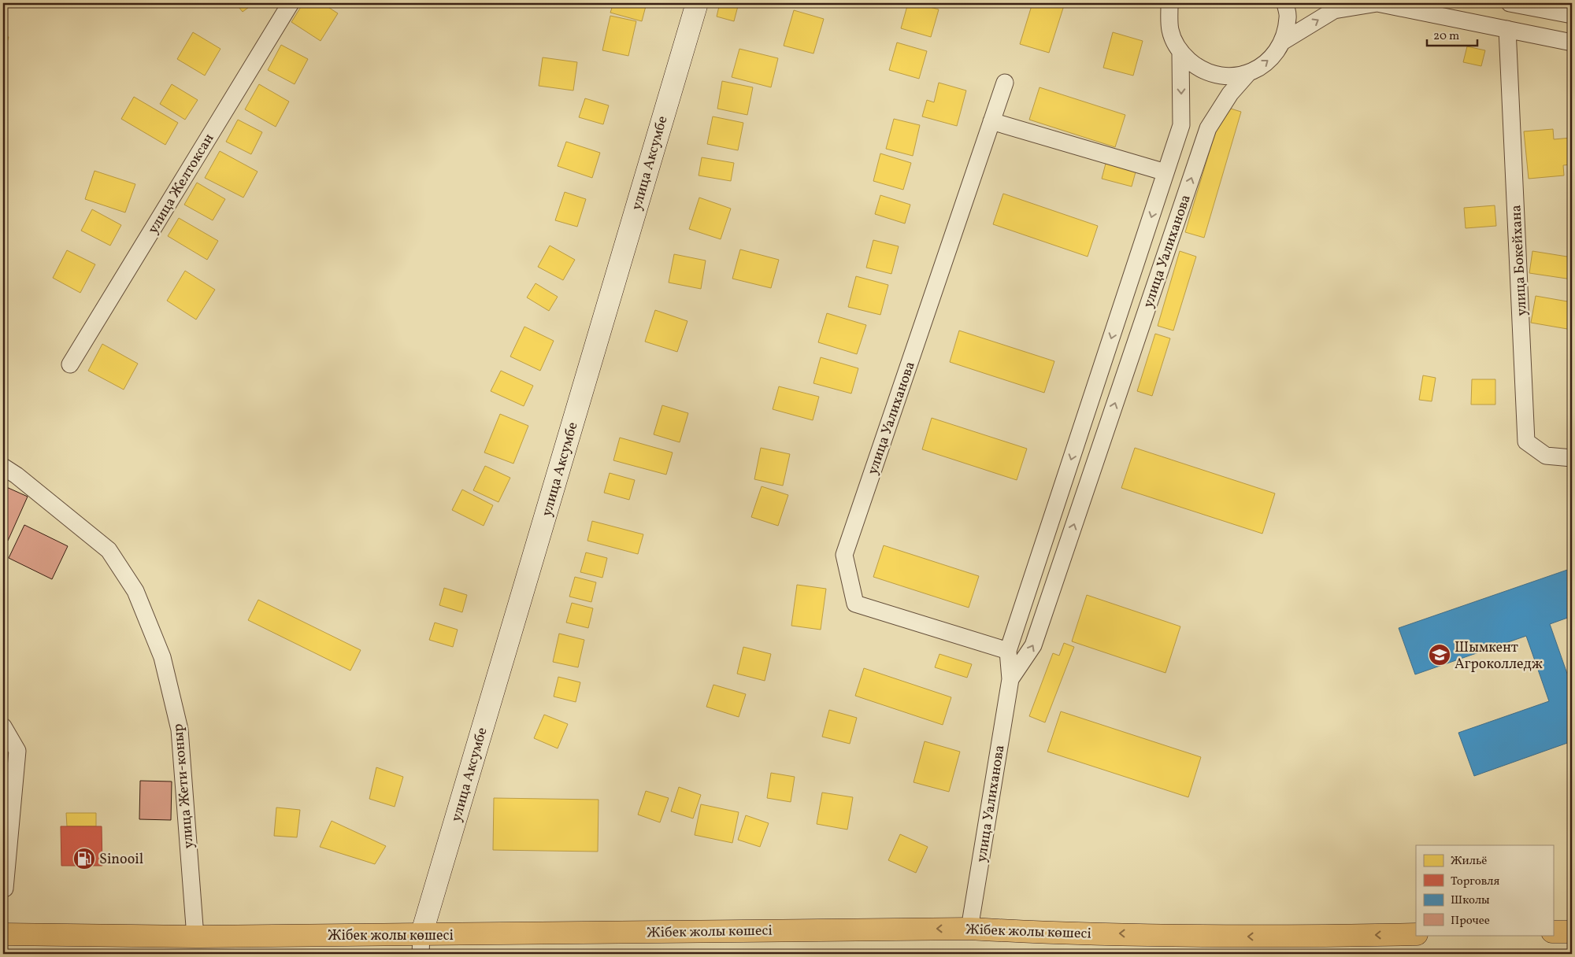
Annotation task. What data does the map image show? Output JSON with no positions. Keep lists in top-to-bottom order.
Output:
{
  "streets": {
    "main road": ["улица Аксумбе", "Жібек жолы көшесі"],
    "street": [
      "улица Желтоксан",
      "улица Уалиханова",
      "улица Бокейхана",
      "улица Жети-коныр"
    ]
  },
  "crossings": [
    ["улица Аксумбе", "Жібек жолы көшесі"],
    ["улица Уалиханова", "Жібек жолы көшесі"],
    ["улица Жети-коныр", "Жібек жолы көшесі"]
  ],
  "one_way": ["Жібек жолы көшесі"],
  "places": {
    "school or university": ["Шымкент Агроколледж"],
    "fuel station": ["Sinooil"]
  },
  "legend": [
    "Жильё",
    "Торговля",
    "Школы",
    "Прочее"
  ],
  "scale_bar": "20 m"
}
